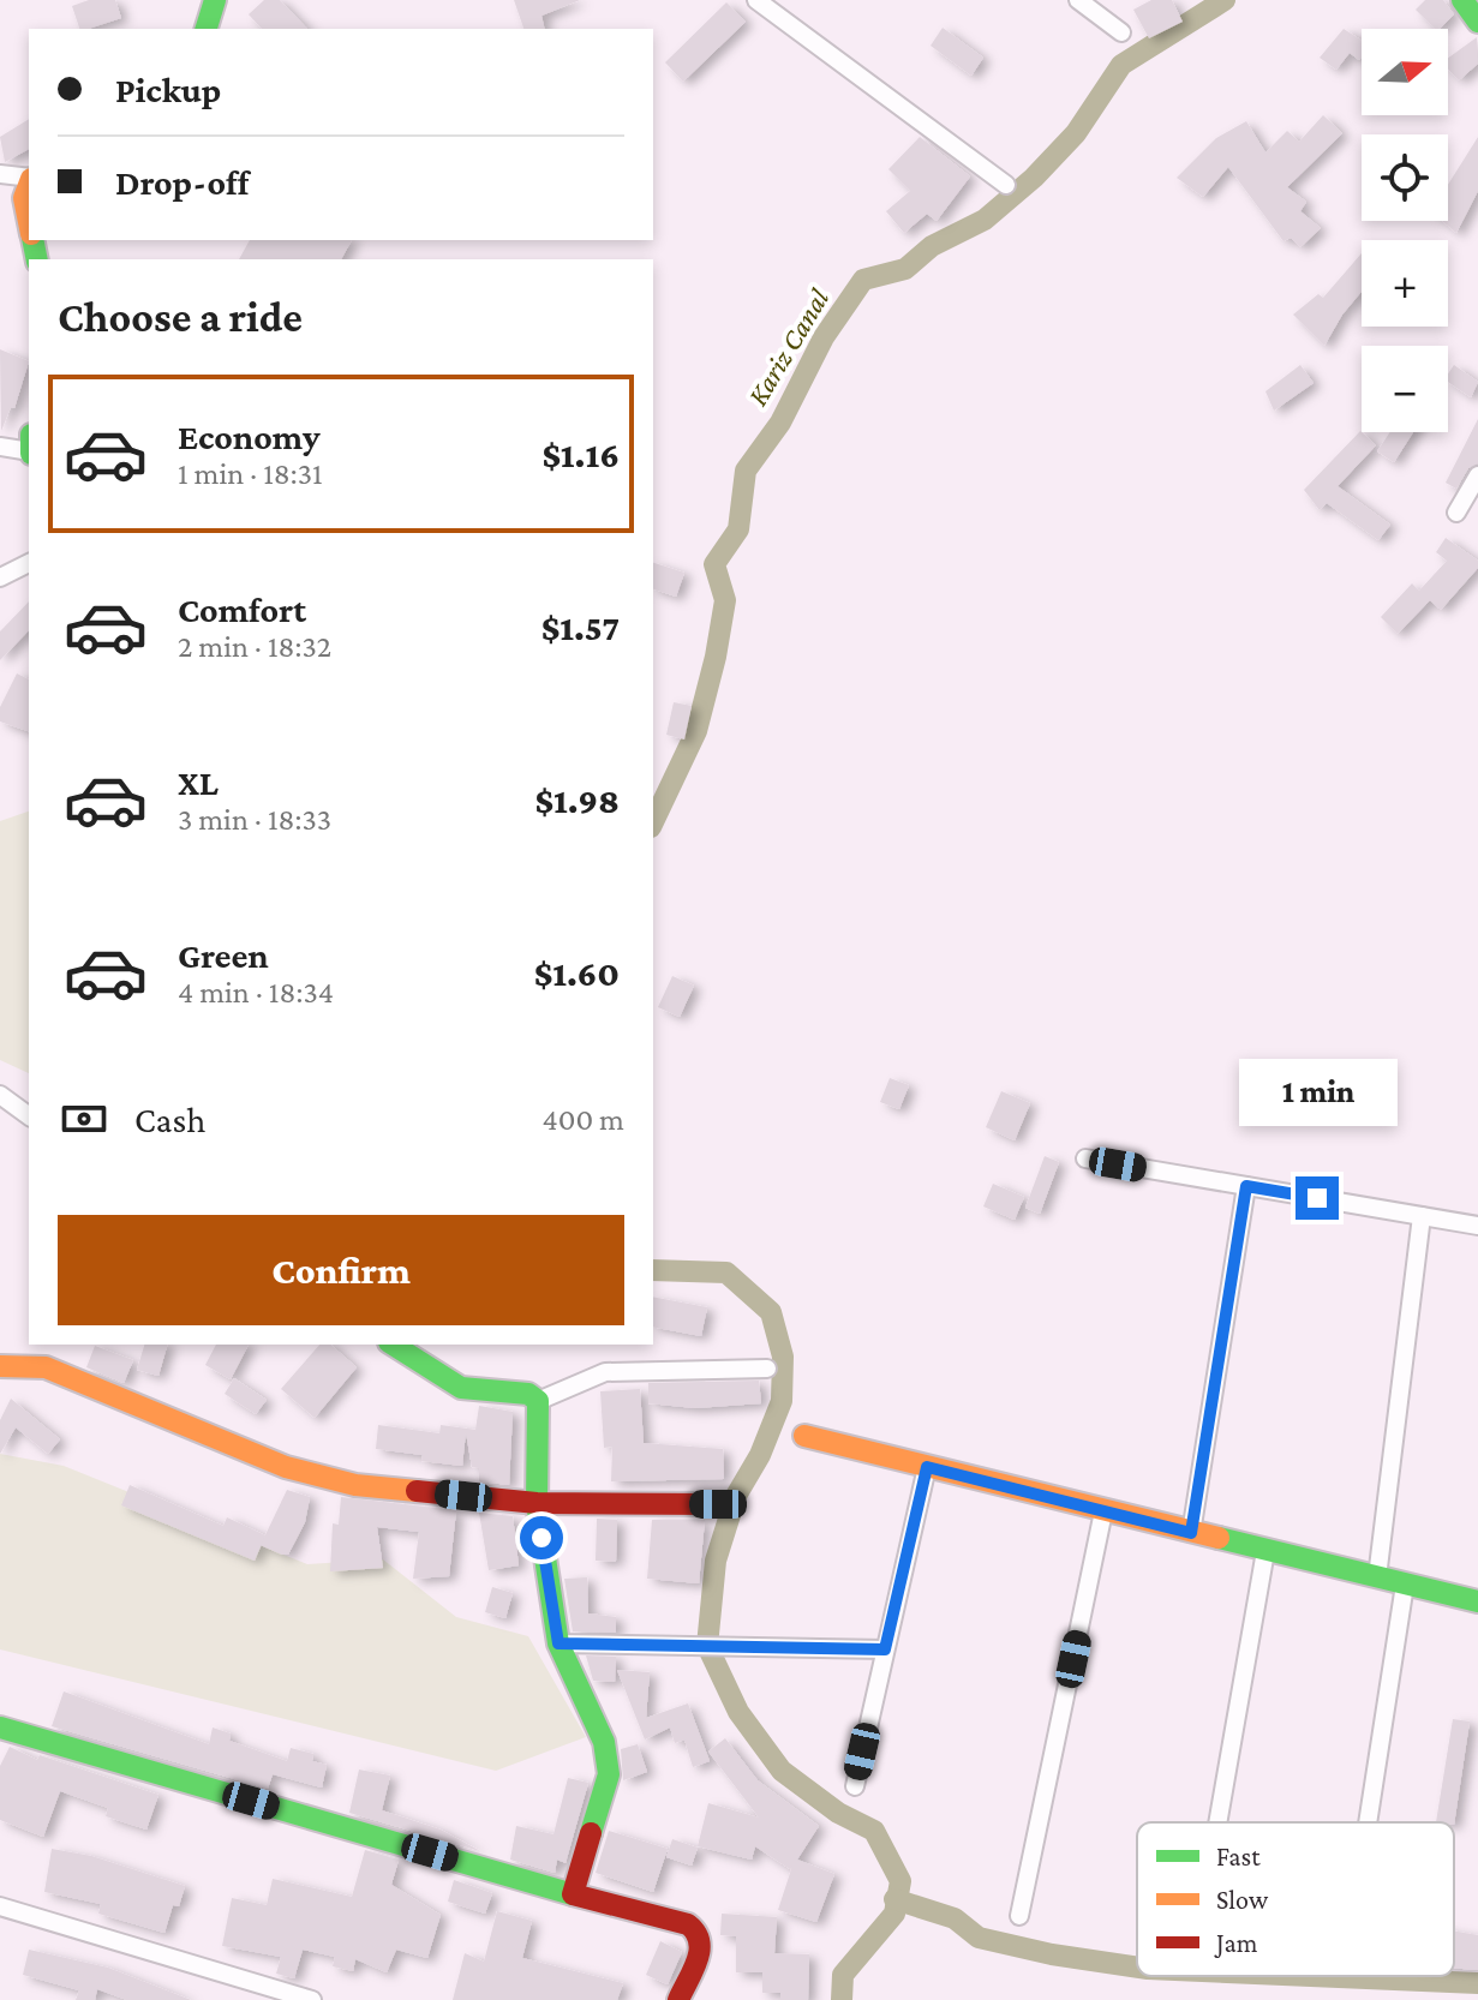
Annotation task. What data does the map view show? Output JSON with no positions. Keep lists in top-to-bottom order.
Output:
{
  "water": ["Kariz Canal"],
  "legend": ["Fast", "Slow", "Jam"],
  "north": "right",
  "page": {
    "map_buttons": ["+", "−"],
    "banner": ["Pickup", "Drop-off"],
    "heading": "Choose a ride",
    "list": [
      {
        "name": "Economy",
        "note": "1 min · 18:31",
        "value": "$1.16"
      },
      {
        "name": "Comfort",
        "note": "2 min · 18:32",
        "value": "$1.57"
      },
      {
        "name": "XL",
        "note": "3 min · 18:33",
        "value": "$1.98"
      },
      {
        "name": "Green",
        "note": "4 min · 18:34",
        "value": "$1.60"
      }
    ],
    "bubble": "1 min",
    "pay": ["Cash", "400 m"],
    "buttons": "Confirm"
  }
}
